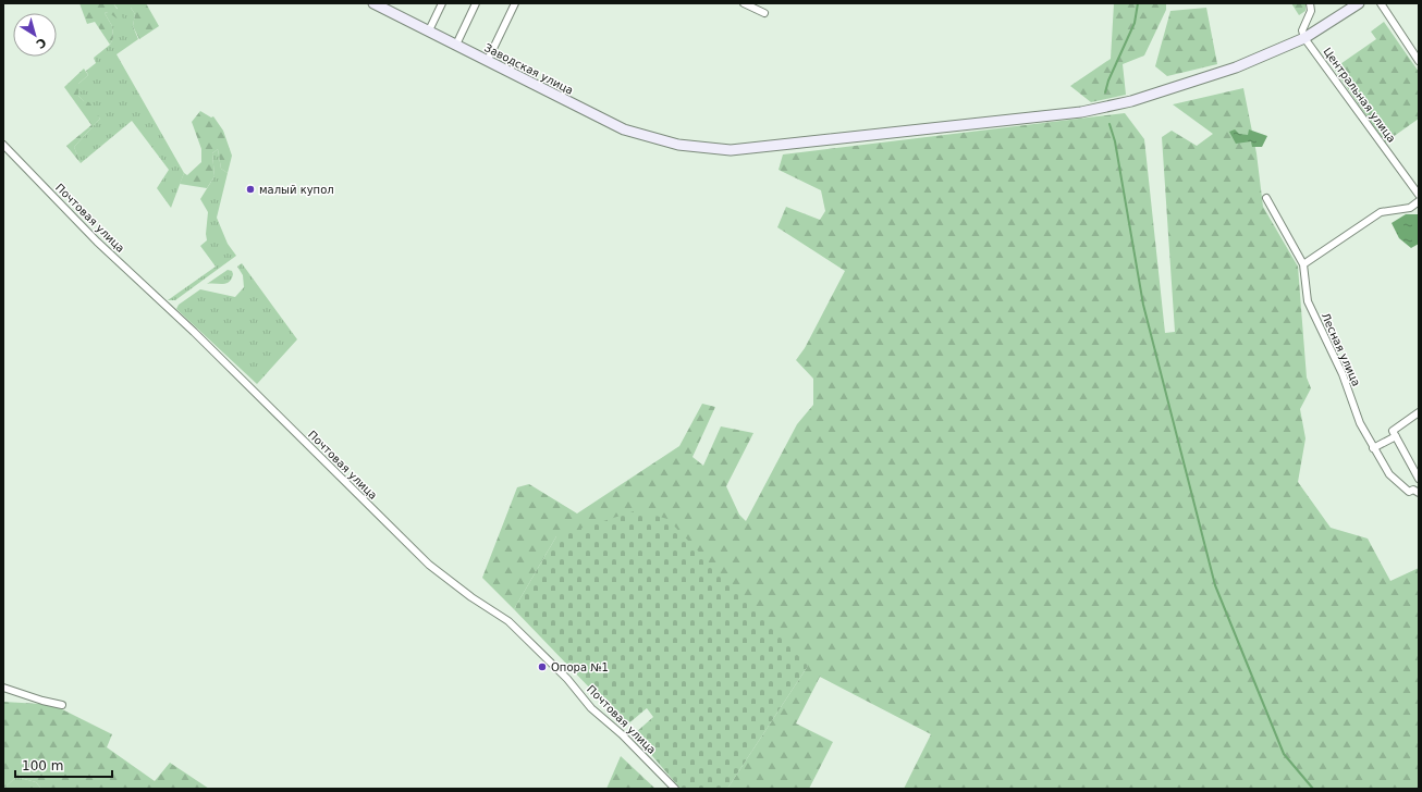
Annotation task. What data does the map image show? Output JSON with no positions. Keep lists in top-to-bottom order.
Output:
{
  "streets": {
    "main road": ["Заводская улица"],
    "street": ["Центральная улица", "Почтовая улица", "Лесная улица"]
  },
  "crossings": [
    ["Заводская улица", "Центральная улица"]
  ],
  "places": ["малый купол", "Опора №1"],
  "scale_bar": "100 m",
  "north": "bottom right"
}
